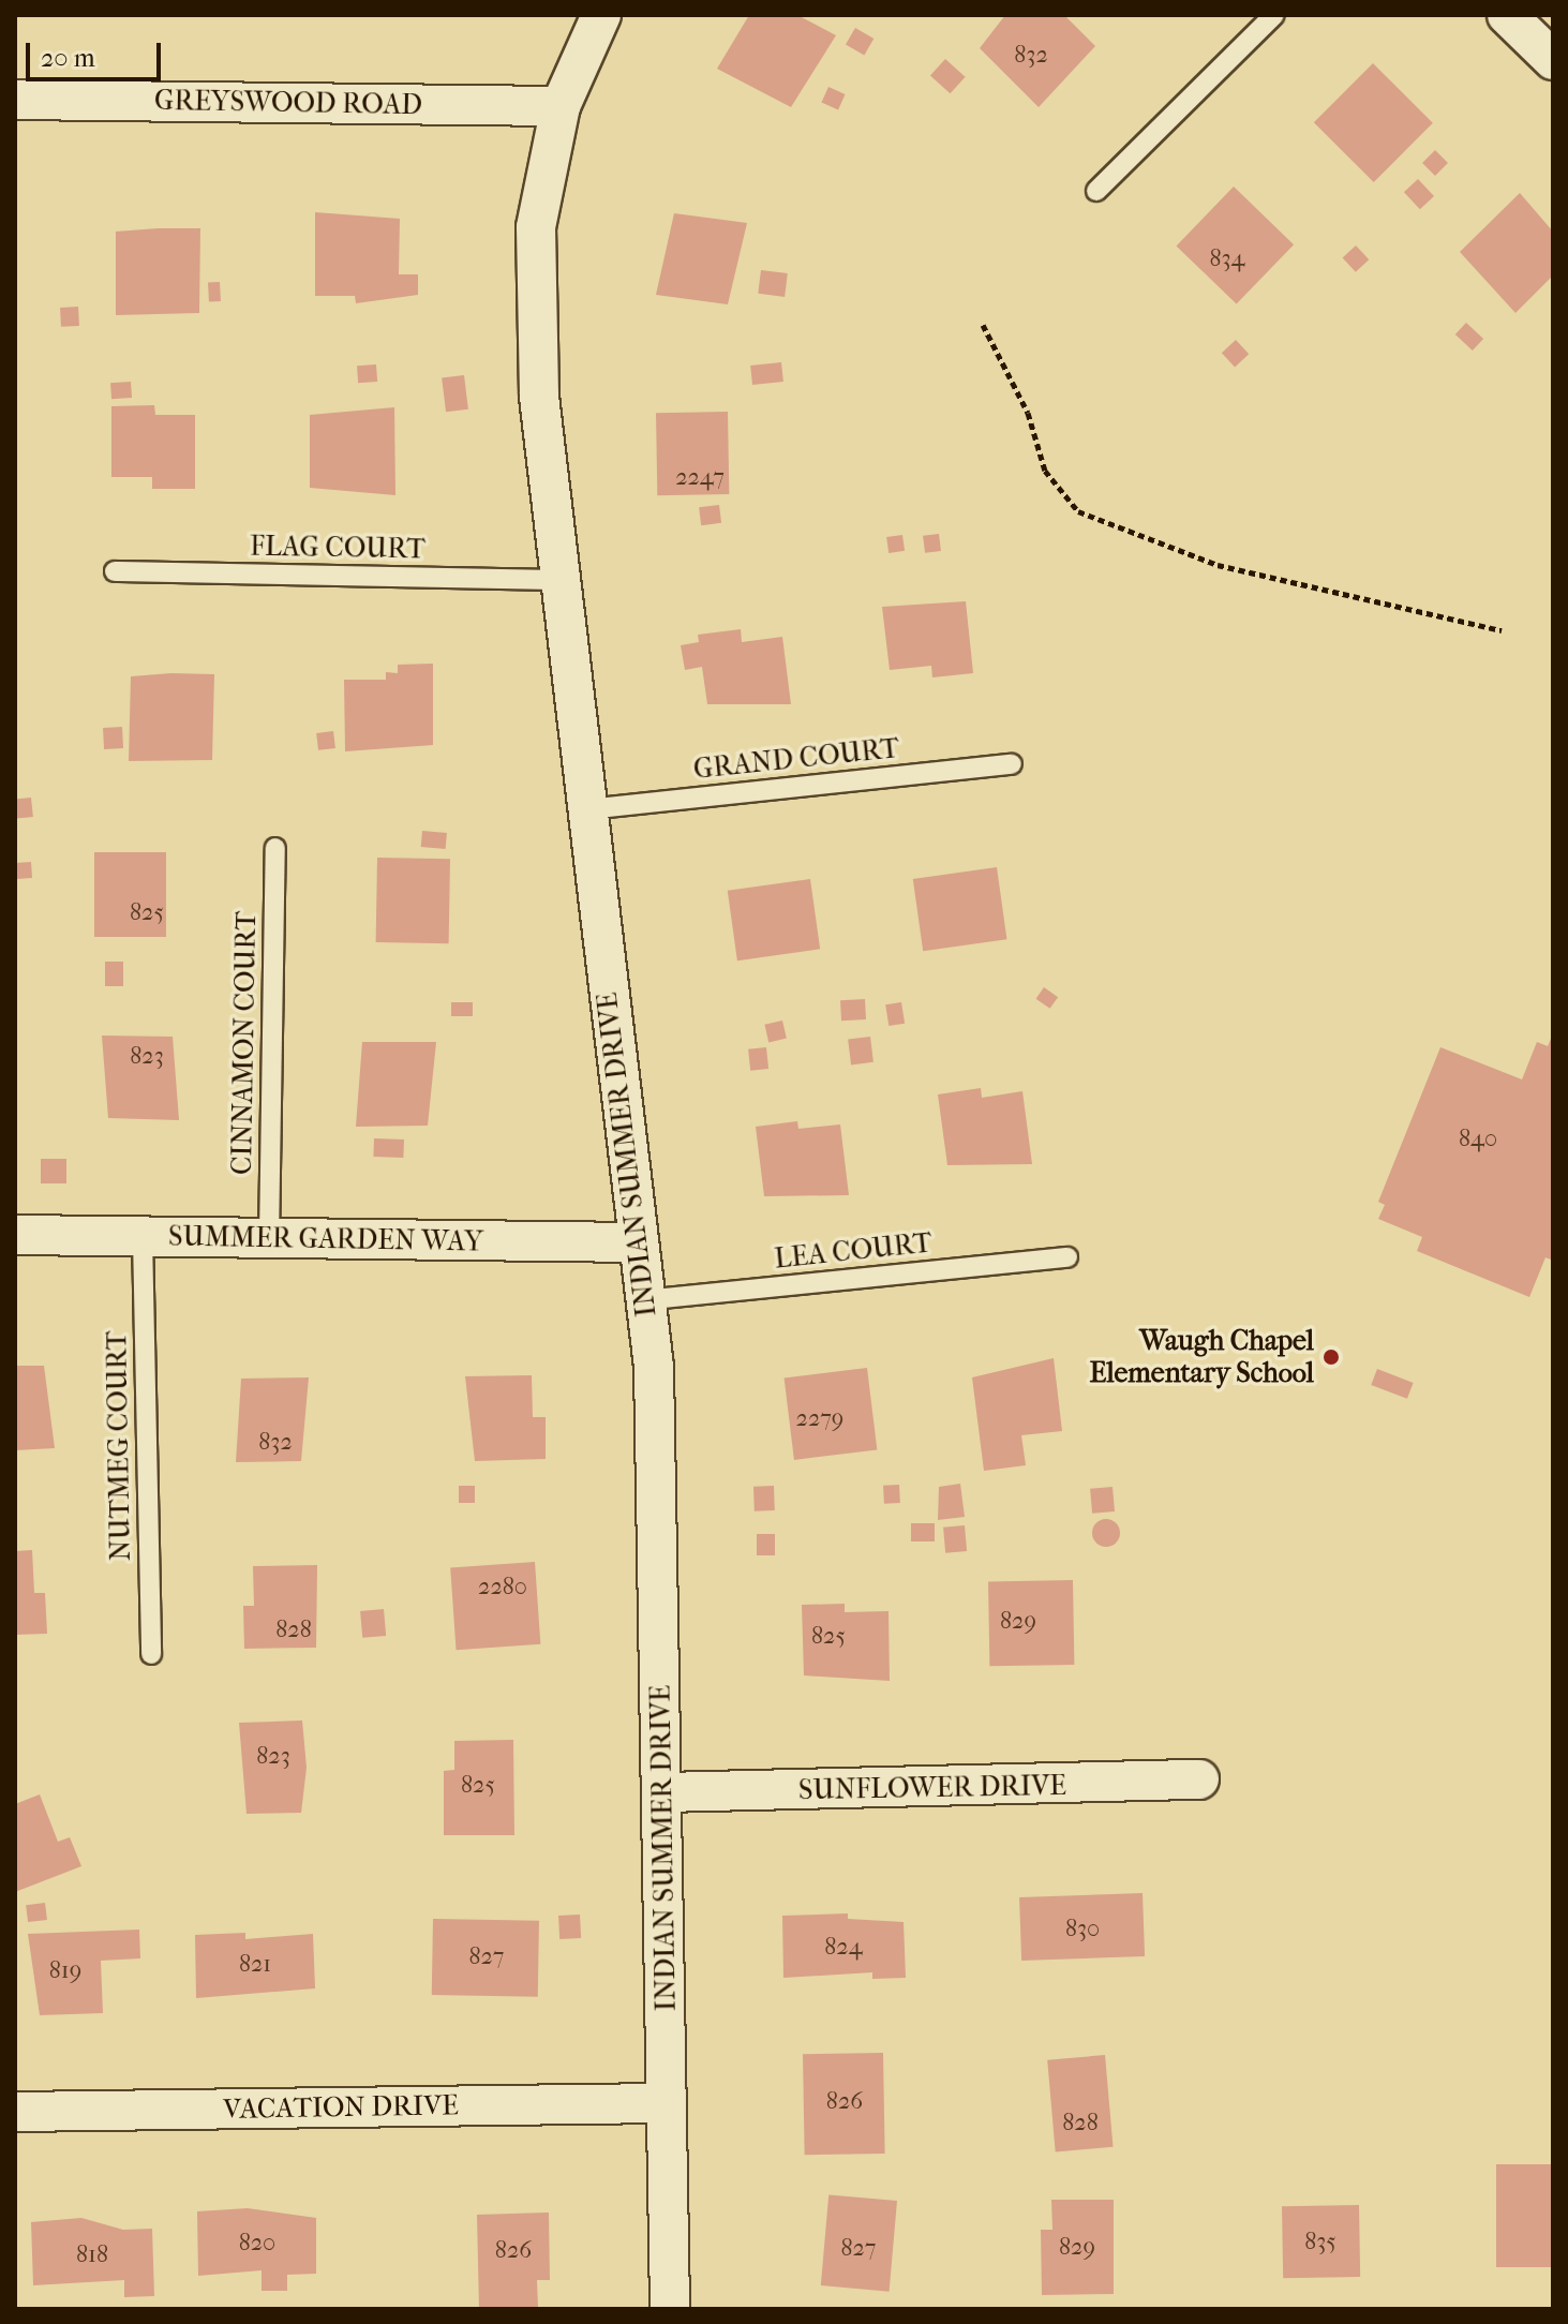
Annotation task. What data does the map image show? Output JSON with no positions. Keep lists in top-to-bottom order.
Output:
{
  "streets": {
    "street": [
      "GREYSWOOD ROAD",
      "INDIAN SUMMER DRIVE",
      "SUMMER GARDEN WAY",
      "SUNFLOWER DRIVE",
      "VACATION DRIVE"
    ],
    "lane": [
      "FLAG COURT",
      "GRAND COURT",
      "CINNAMON COURT",
      "LEA COURT",
      "NUTMEG COURT"
    ]
  },
  "crossings": [
    ["GREYSWOOD ROAD", "INDIAN SUMMER DRIVE"],
    ["FLAG COURT", "INDIAN SUMMER DRIVE"],
    ["GRAND COURT", "INDIAN SUMMER DRIVE"],
    ["CINNAMON COURT", "SUMMER GARDEN WAY"],
    ["INDIAN SUMMER DRIVE", "SUMMER GARDEN WAY"],
    ["INDIAN SUMMER DRIVE", "LEA COURT"],
    ["INDIAN SUMMER DRIVE", "SUNFLOWER DRIVE"],
    ["INDIAN SUMMER DRIVE", "VACATION DRIVE"],
    ["SUMMER GARDEN WAY", "NUTMEG COURT"]
  ],
  "places": ["Waugh Chapel Elementary School"],
  "house_numbers": [
    "832",
    "834",
    "2247",
    "825",
    "823",
    "840",
    "2279",
    "832",
    "2280",
    "829",
    "828",
    "825",
    "823",
    "825",
    "830",
    "824",
    "827",
    "821",
    "819",
    "826",
    "828",
    "835",
    "820",
    "829",
    "827",
    "826",
    "818"
  ],
  "scale_bar": "20 m"
}
